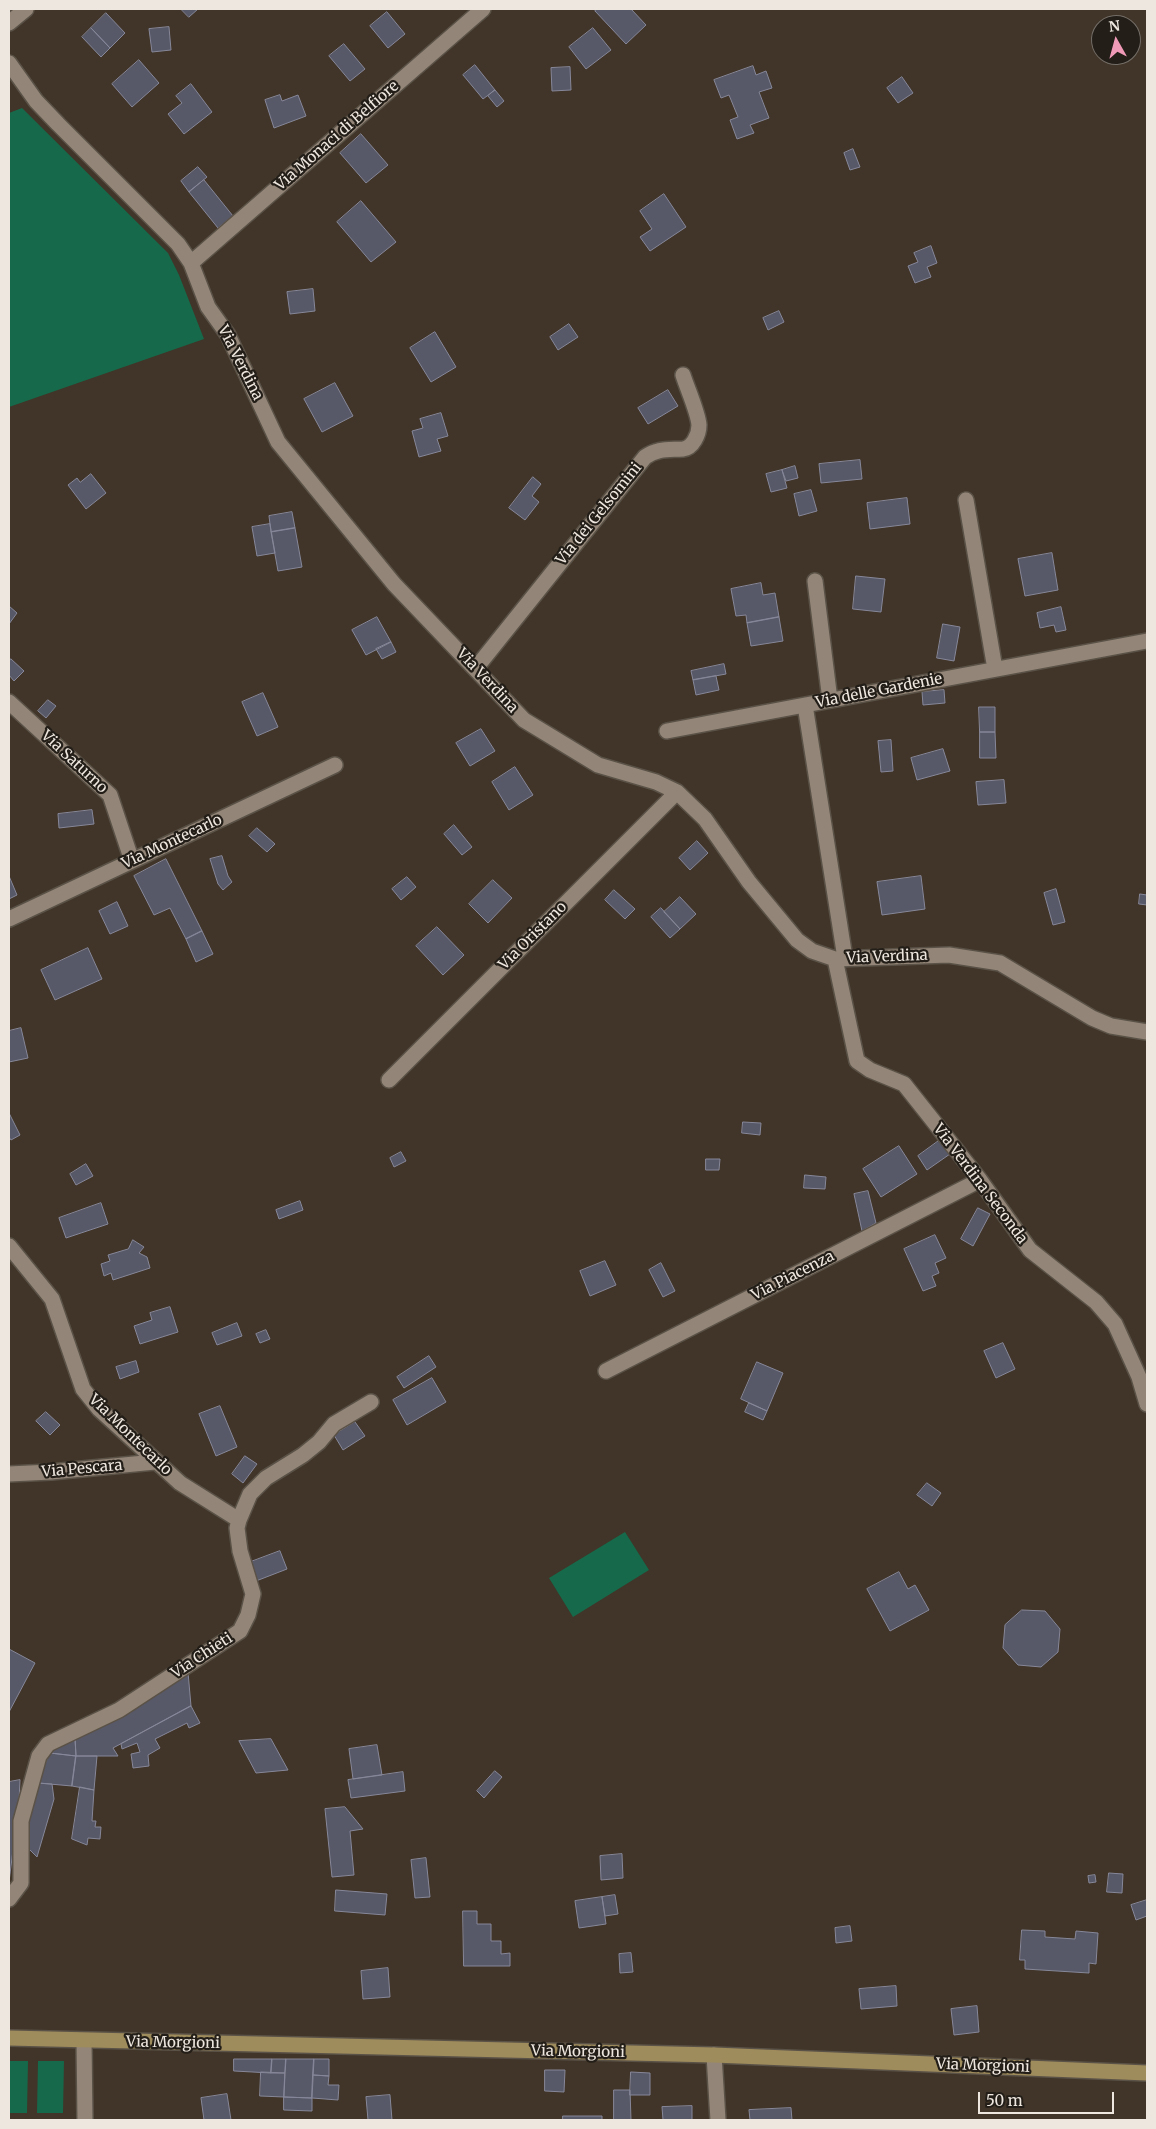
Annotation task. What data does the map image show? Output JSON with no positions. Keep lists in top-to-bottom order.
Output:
{
  "streets": {
    "main road": ["Via Morgioni"],
    "street": [
      "Via Monaci di Belfiore",
      "Via Verdina",
      "Via dei Gelsomini",
      "Via delle Gardenie",
      "Via Saturno",
      "Via Montecarlo",
      "Via Oristano",
      "Via Verdina Seconda",
      "Via Piacenza",
      "Via Pescara",
      "Via Chieti"
    ]
  },
  "crossings": [
    ["Via Monaci di Belfiore", "Via Verdina"],
    ["Via Verdina", "Via dei Gelsomini"],
    ["Via Verdina", "Via delle Gardenie"],
    ["Via Verdina", "Via Oristano"],
    ["Via Verdina", "Via Verdina Seconda"],
    ["Via delle Gardenie", "Via Verdina Seconda"],
    ["Via Saturno", "Via Montecarlo"],
    ["Via Montecarlo", "Via Pescara"],
    ["Via Montecarlo", "Via Chieti"],
    ["Via Verdina Seconda", "Via Piacenza"]
  ],
  "scale_bar": "50 m",
  "north": "top"
}
